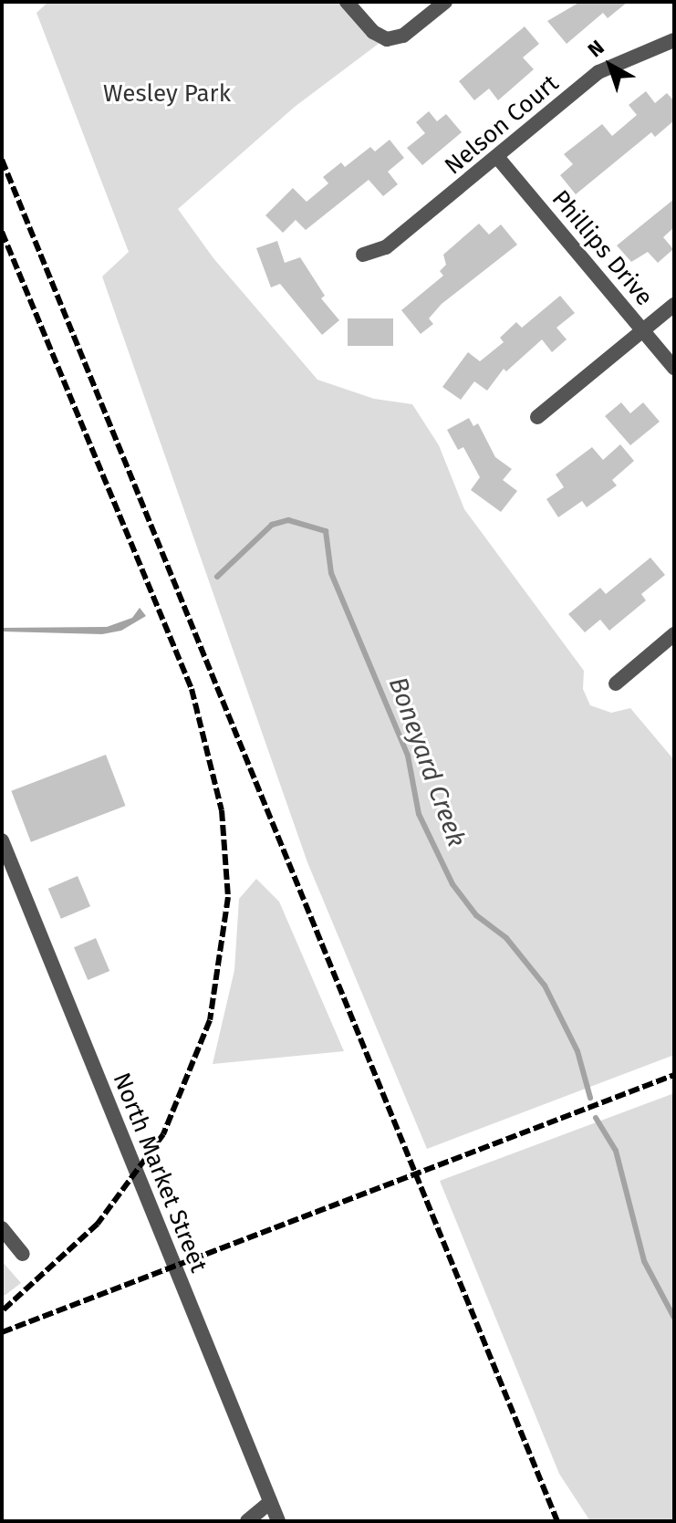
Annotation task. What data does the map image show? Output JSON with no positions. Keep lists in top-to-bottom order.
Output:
{
  "streets": {
    "street": ["Nelson Court", "Phillips Drive", "North Market Street"]
  },
  "crossings": [
    ["Nelson Court", "Phillips Drive"]
  ],
  "water": ["Boneyard Creek"],
  "parks": ["Wesley Park"],
  "north": "top left"
}
